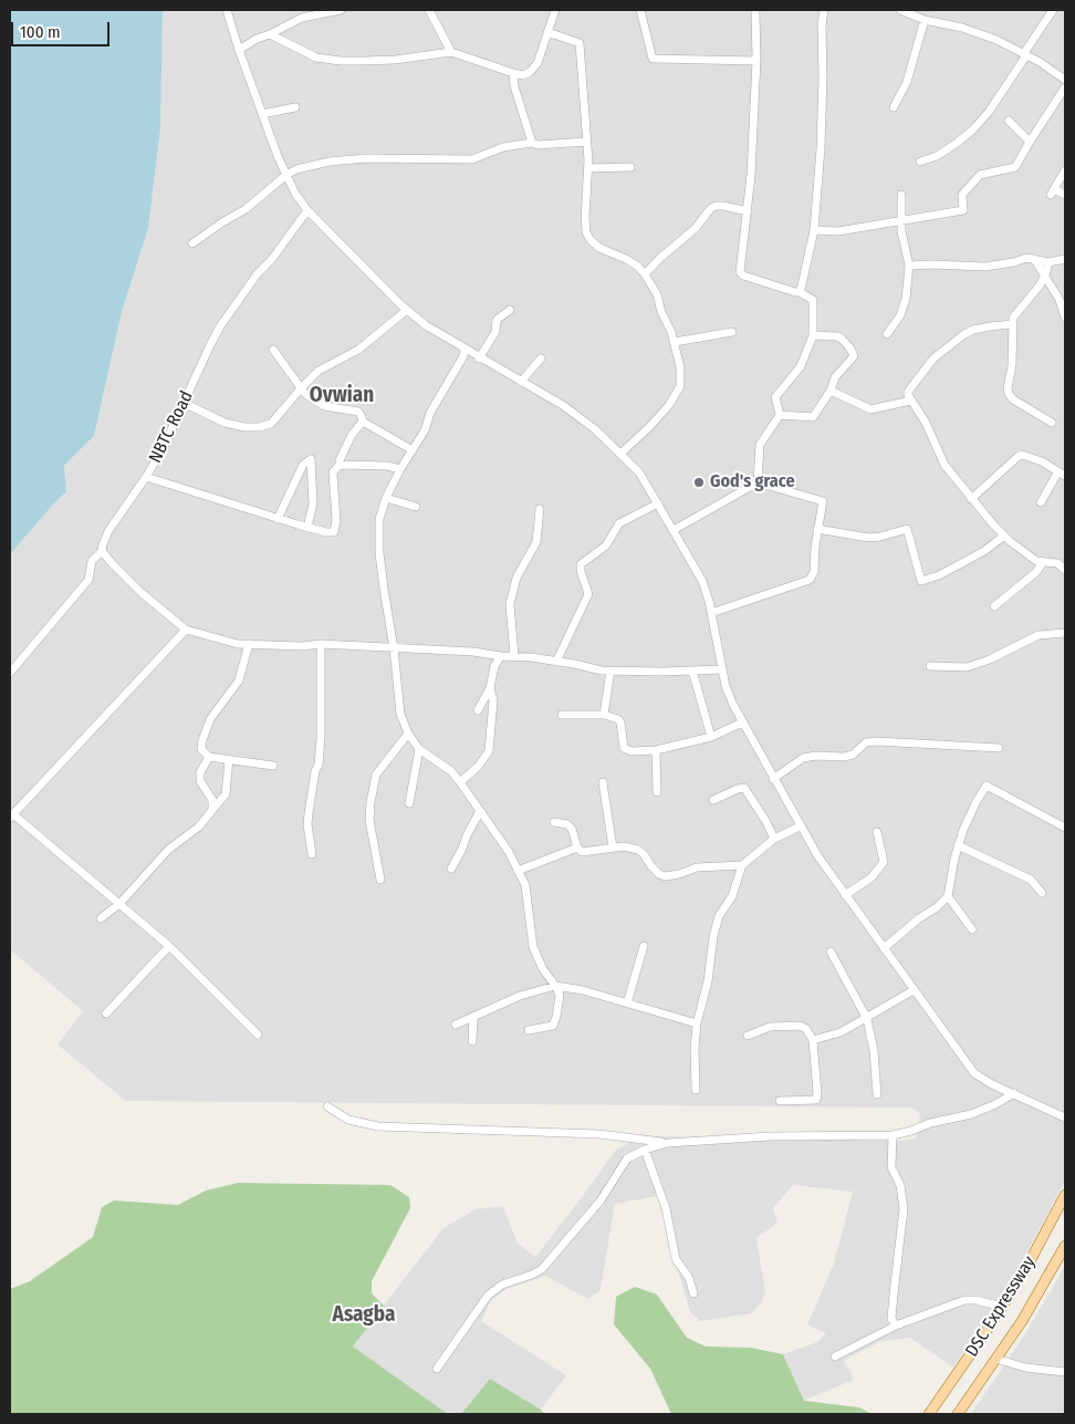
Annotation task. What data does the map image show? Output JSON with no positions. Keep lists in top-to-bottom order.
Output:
{
  "streets": {
    "main road": ["DSC Expressway"],
    "street": ["NBTC Road"]
  },
  "districts": ["Ovwian", "Asagba"],
  "places": ["God's grace"],
  "scale_bar": "100 m"
}
